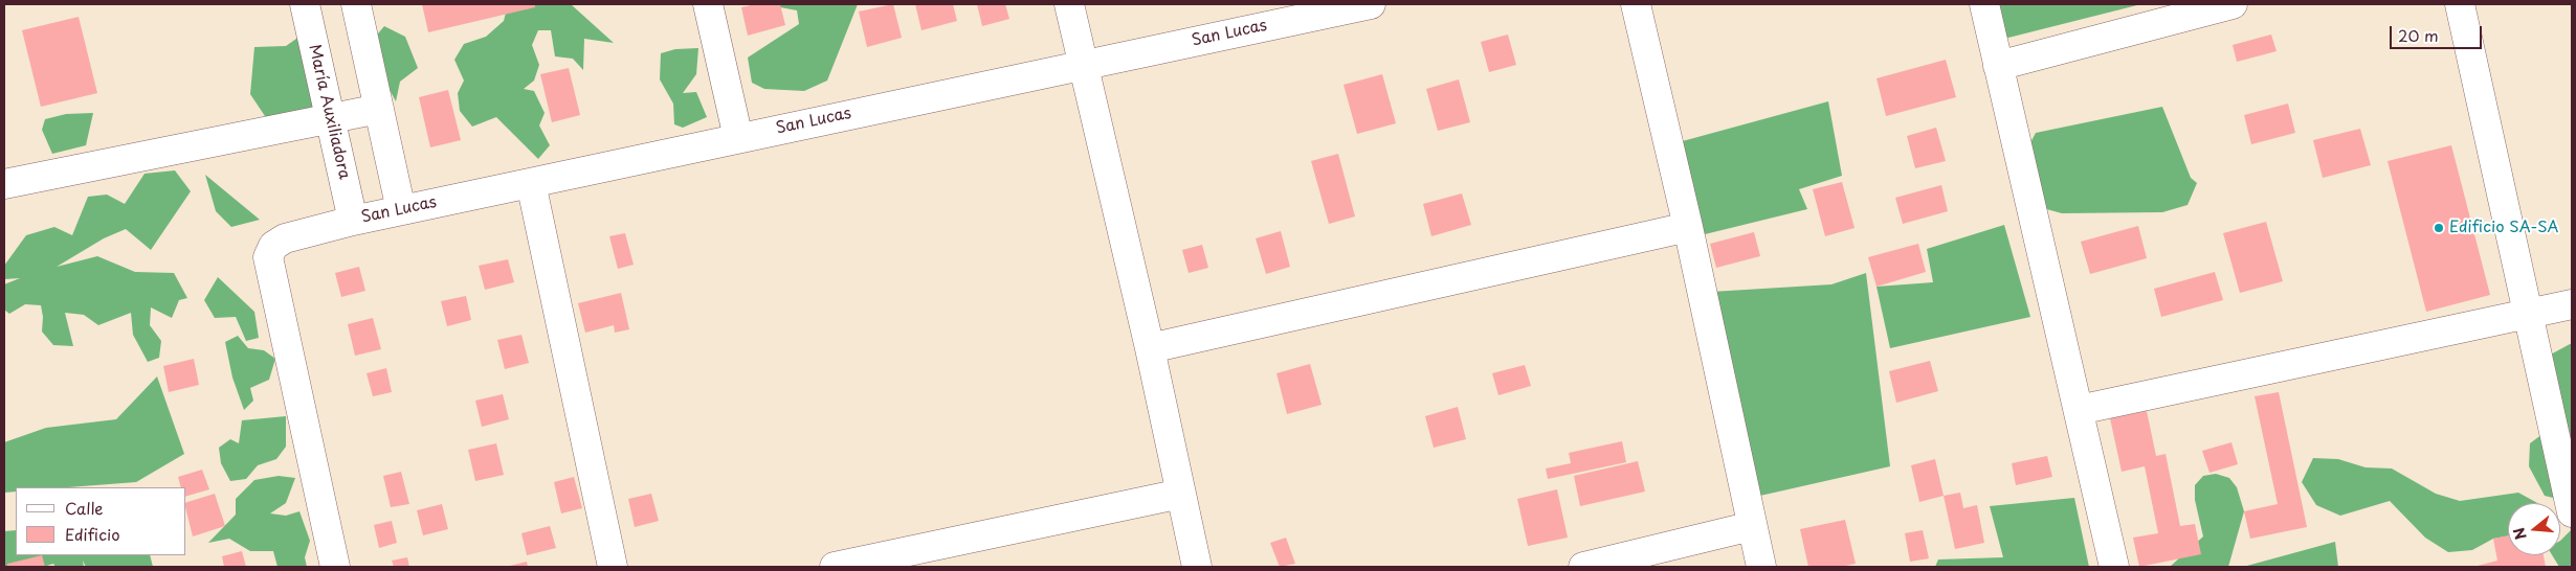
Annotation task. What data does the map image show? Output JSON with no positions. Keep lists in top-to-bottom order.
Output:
{
  "streets": {
    "street": ["San Lucas", "María Auxiliadora"]
  },
  "crossings": [
    ["San Lucas", "María Auxiliadora"]
  ],
  "places": ["Edificio SA-SA"],
  "legend": ["Calle", "Edificio"],
  "scale_bar": "20 m",
  "north": "left"
}
